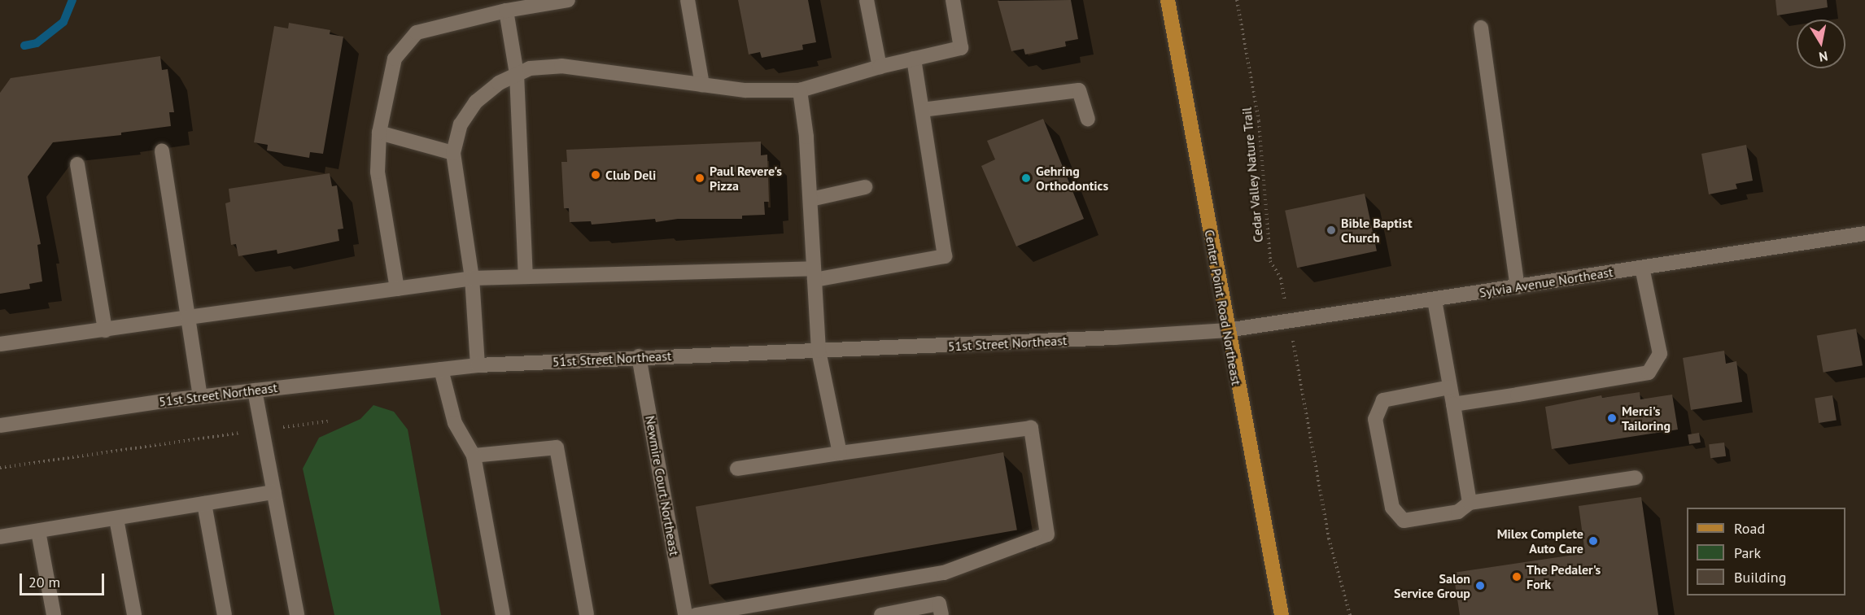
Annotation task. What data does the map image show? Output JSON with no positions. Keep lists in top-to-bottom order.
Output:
{
  "streets": {
    "main road": ["Center Point Road Northeast"],
    "street": ["Sylvia Avenue Northeast", "51st Street Northeast", "Newmire Court Northeast"],
    "path": ["Cedar Valley Nature Trail"]
  },
  "crossings": [
    ["Sylvia Avenue Northeast", "Center Point Road Northeast"],
    ["Sylvia Avenue Northeast", "51st Street Northeast"],
    ["Center Point Road Northeast", "51st Street Northeast"],
    ["51st Street Northeast", "Newmire Court Northeast"]
  ],
  "places": [
    "Club Deli",
    "Paul Revere's Pizza",
    "Gehring Orthodontics",
    "Bible Baptist Church",
    "Merci's Tailoring",
    "Milex Complete Auto Care",
    "The Pedaler's Fork",
    "Salon Service Group"
  ],
  "legend": ["Road", "Park", "Building"],
  "scale_bar": "20 m",
  "north": "bottom"
}
